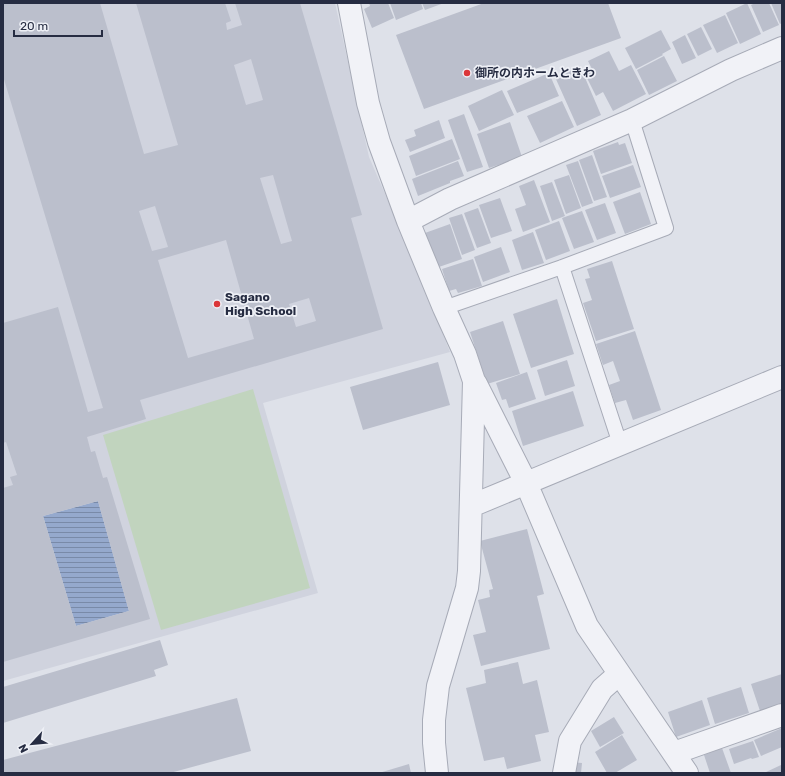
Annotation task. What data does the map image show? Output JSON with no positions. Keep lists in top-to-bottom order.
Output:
{
  "places": ["御所の内ホームときわ", "Sagano High School"],
  "scale_bar": "20 m",
  "north": "bottom left"
}
